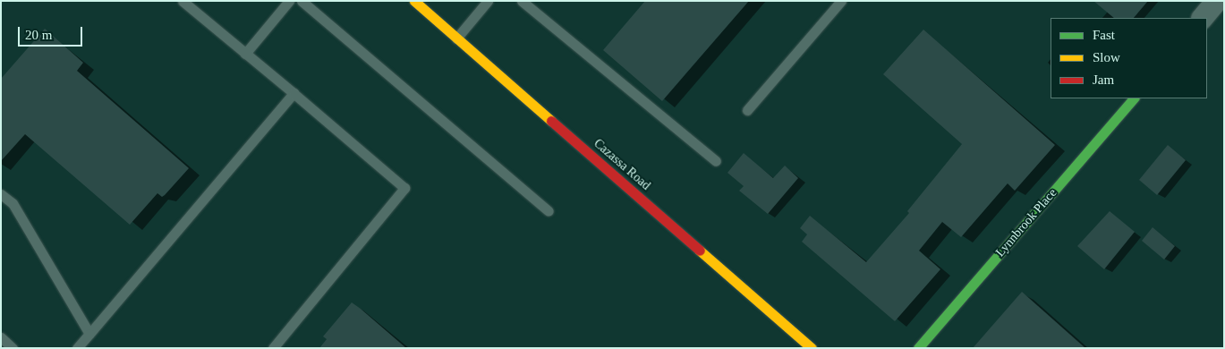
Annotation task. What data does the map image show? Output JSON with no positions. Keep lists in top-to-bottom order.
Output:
{
  "streets": {
    "street": ["Cazassa Road", "Lynnbrook Place"]
  },
  "legend": ["Fast", "Slow", "Jam"],
  "scale_bar": "20 m"
}
